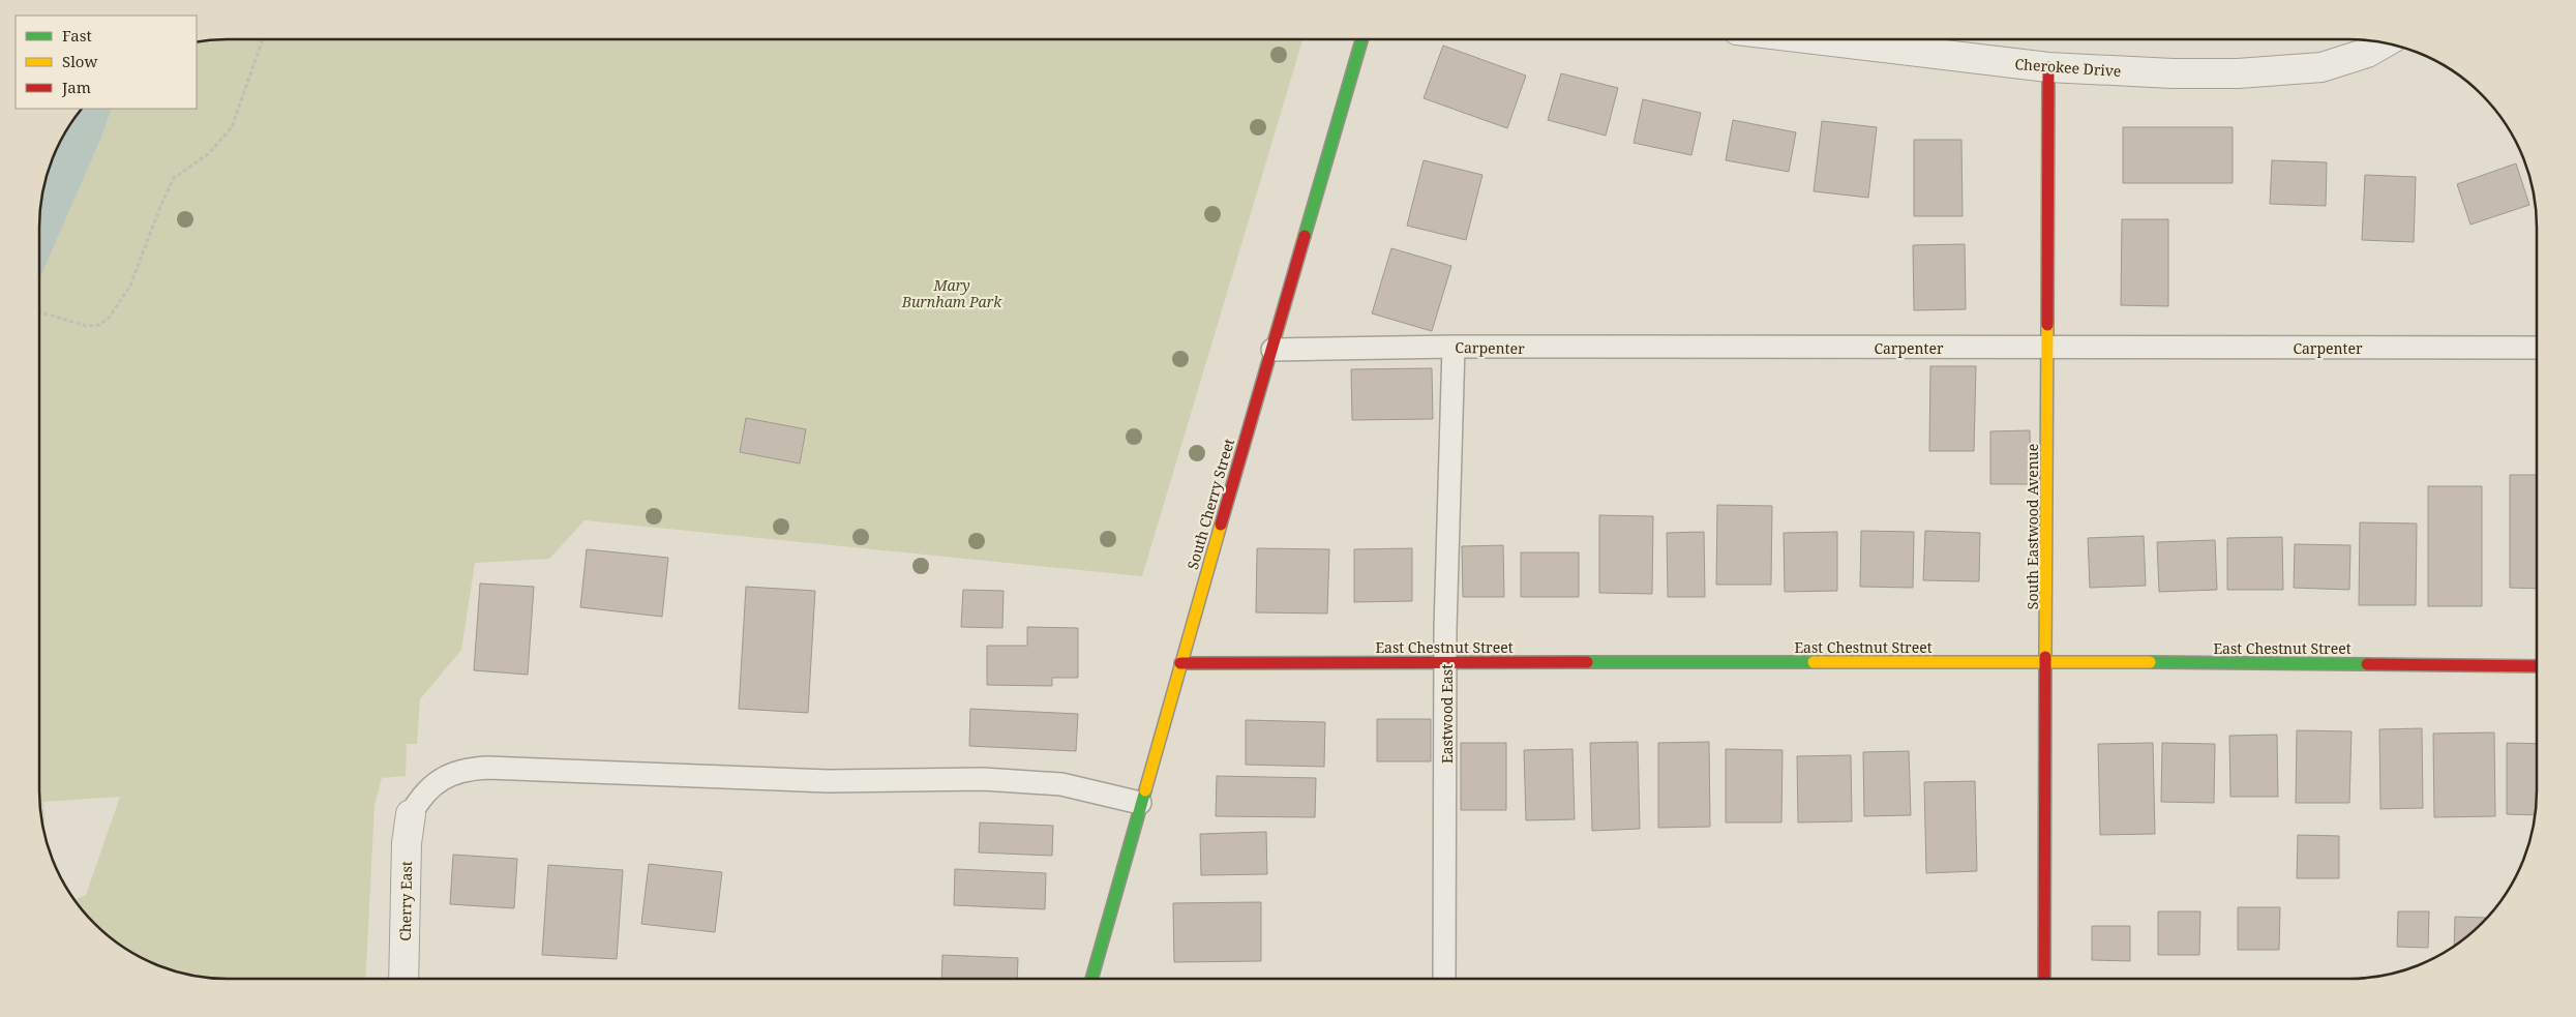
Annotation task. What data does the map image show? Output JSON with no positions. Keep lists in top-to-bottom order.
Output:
{
  "streets": {
    "street": [
      "Cherokee Drive",
      "South Cherry Street",
      "South Eastwood Avenue",
      "East Chestnut Street",
      "Cherry East"
    ],
    "lane": ["Carpenter", "Eastwood East"]
  },
  "crossings": [
    ["Cherokee Drive", "South Eastwood Avenue"],
    ["Carpenter", "South Cherry Street"],
    ["Carpenter", "South Eastwood Avenue"],
    ["Carpenter", "Eastwood East"],
    ["South Cherry Street", "East Chestnut Street"],
    ["South Eastwood Avenue", "East Chestnut Street"],
    ["East Chestnut Street", "Eastwood East"]
  ],
  "parks": ["Mary Burnham Park"],
  "legend": ["Fast", "Slow", "Jam"]
}
